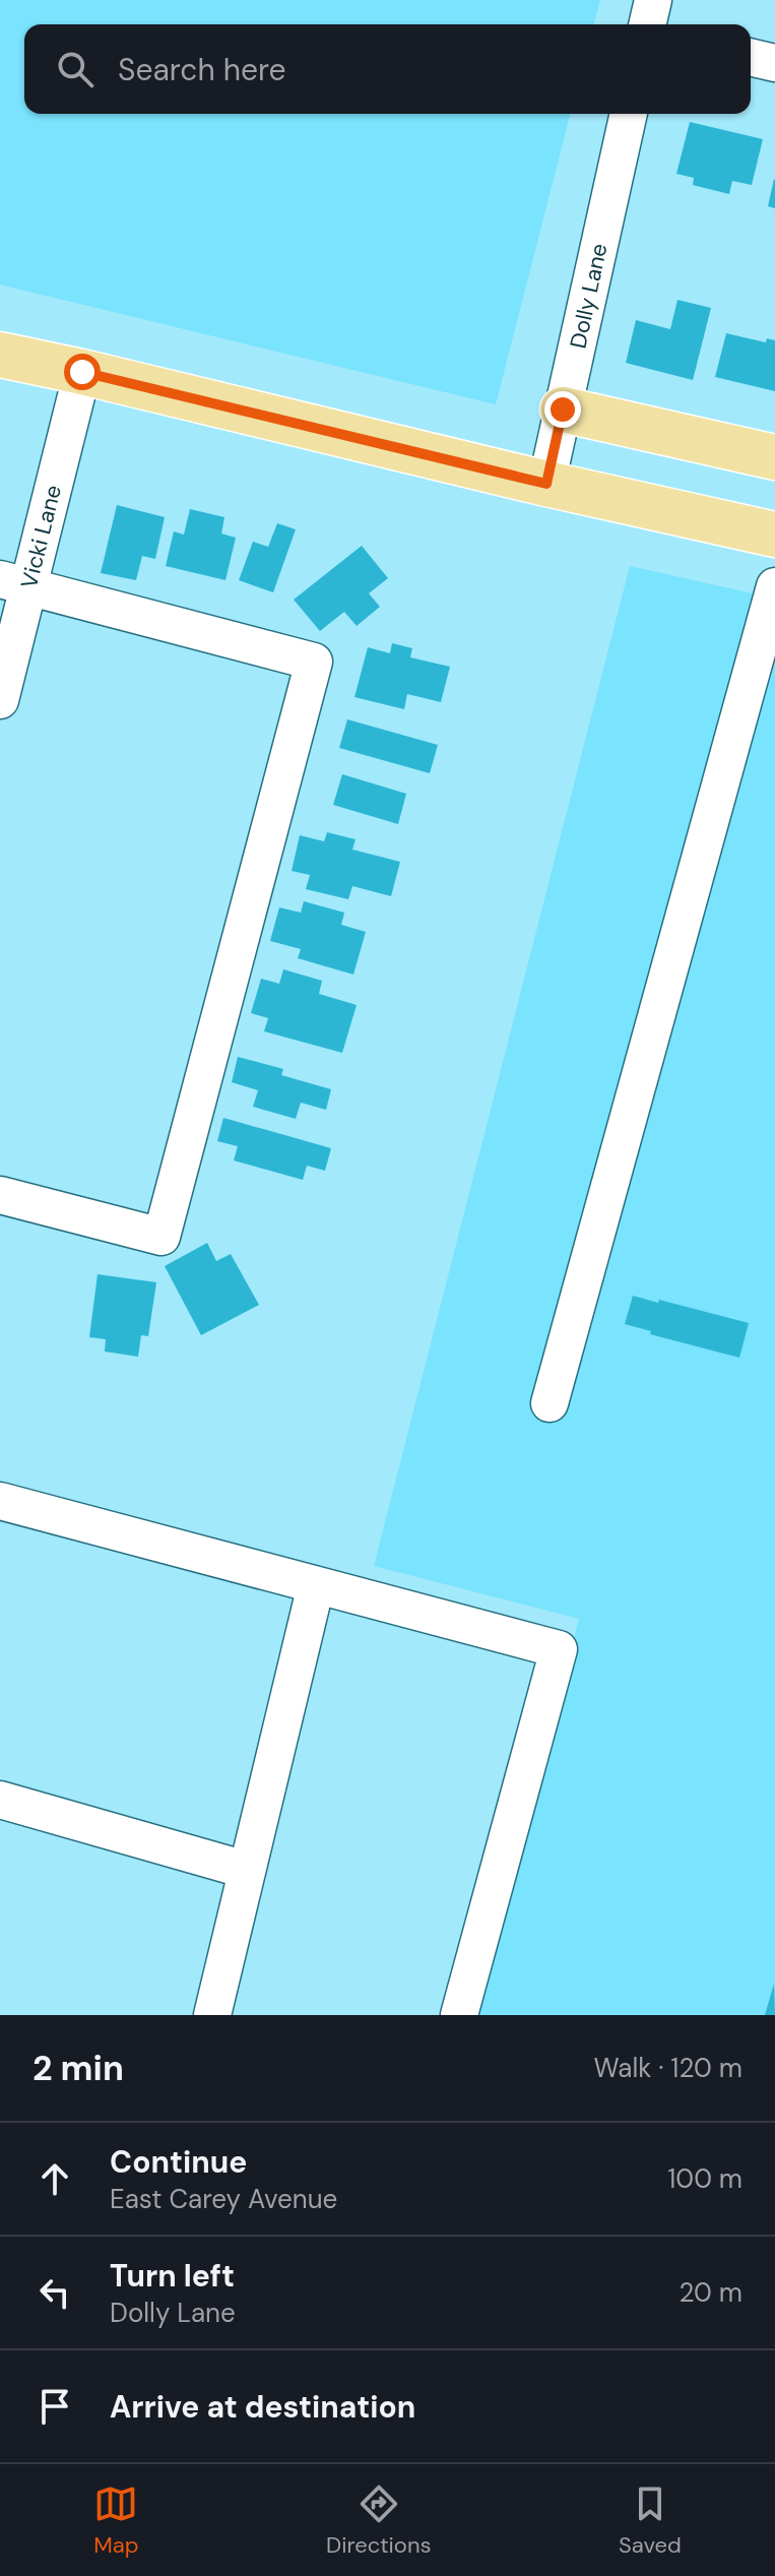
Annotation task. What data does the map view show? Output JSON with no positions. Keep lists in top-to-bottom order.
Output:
{
  "streets": {
    "street": ["Dolly Lane", "Vicki Lane"]
  },
  "page": {
    "search": "Search here",
    "heading": ["2 min", "Walk · 120 m"],
    "list": [
      ["Continue", "East Carey Avenue", "100 m"],
      ["Turn left", "Dolly Lane", "20 m"],
      "Arrive at destination"
    ],
    "nav": ["Map", "Directions", "Saved"]
  }
}
